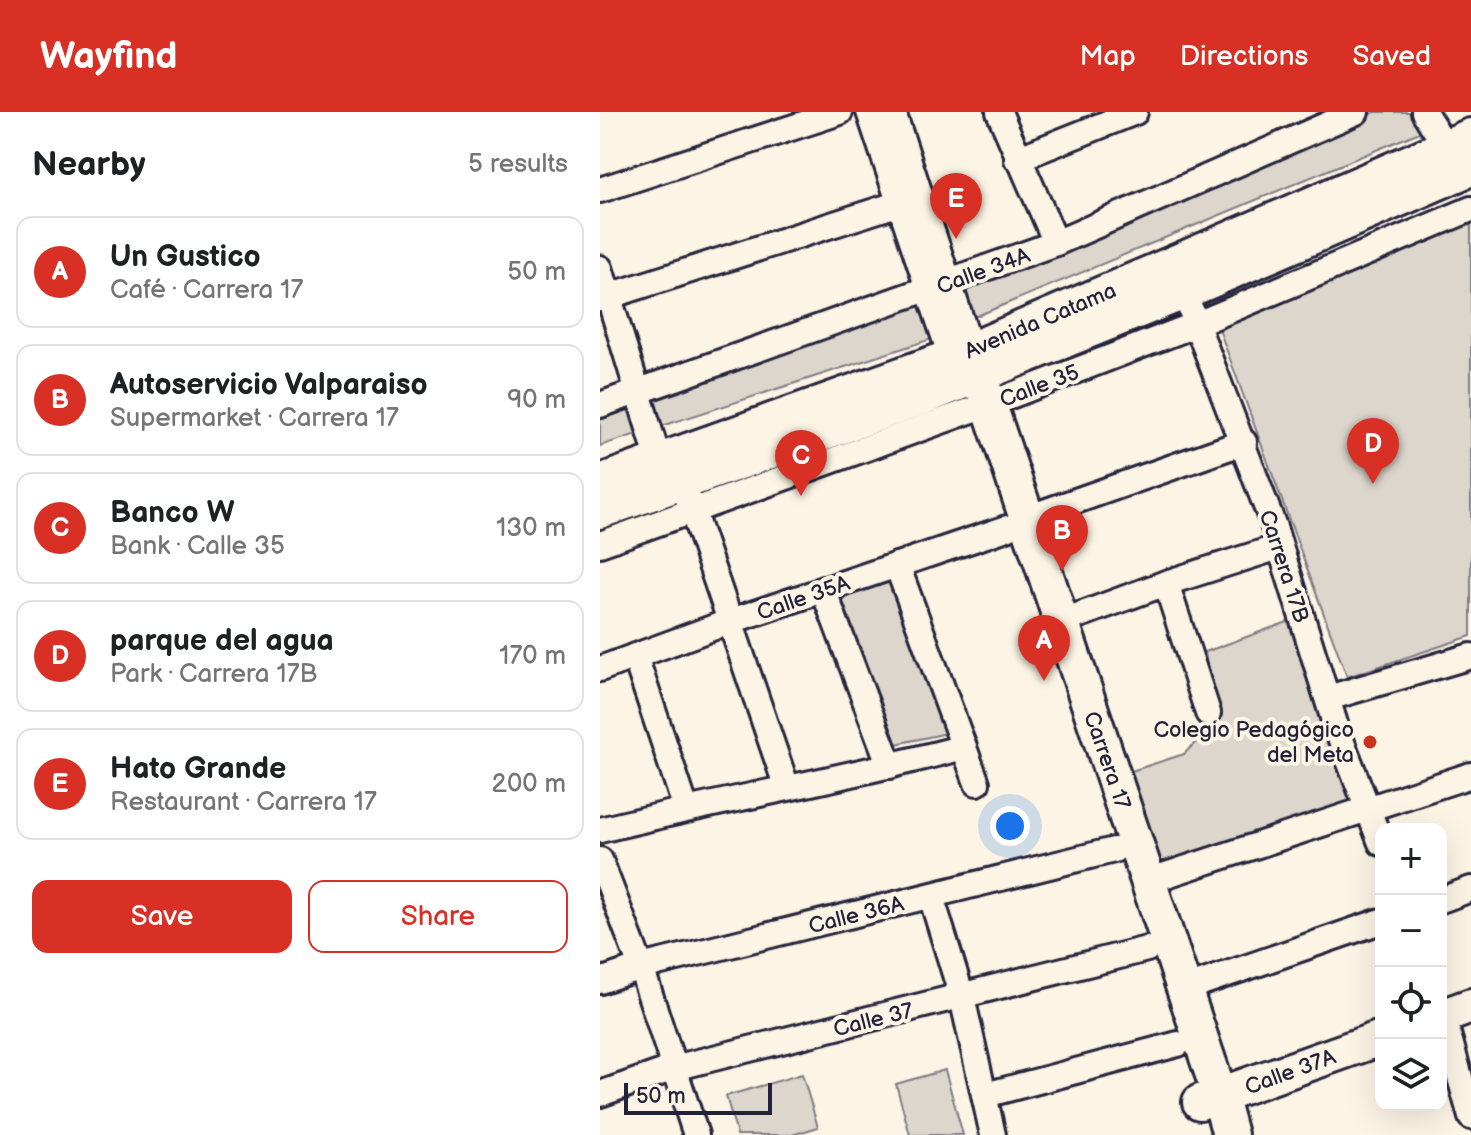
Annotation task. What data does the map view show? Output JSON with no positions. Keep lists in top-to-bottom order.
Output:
{
  "streets": {
    "street": [
      "Calle 34A",
      "Avenida Catama",
      "Calle 35",
      "Carrera 17B",
      "Calle 35A",
      "Carrera 17",
      "Calle 36A",
      "Calle 37",
      "Calle 37A"
    ]
  },
  "crossings": [
    ["Calle 34A", "Carrera 17"],
    ["Avenida Catama", "Calle 35"],
    ["Avenida Catama", "Carrera 17B"],
    ["Avenida Catama", "Carrera 17"],
    ["Calle 35", "Carrera 17B"],
    ["Calle 35", "Carrera 17"],
    ["Carrera 17B", "Calle 35A"],
    ["Calle 35A", "Carrera 17"],
    ["Carrera 17", "Calle 36A"],
    ["Carrera 17", "Calle 37"],
    ["Carrera 17", "Calle 37A"]
  ],
  "places": ["Colegio Pedagógico del Meta"],
  "scale_bar": "50 m",
  "page": {
    "header": "Wayfind",
    "nav": ["Map", "Directions", "Saved"],
    "heading": ["Nearby", "5 results"],
    "pins": [
      "E",
      "D",
      "C",
      "B",
      "A"
    ],
    "list": [
      {
        "mark": "A",
        "name": "Un Gustico",
        "note": "Café · Carrera 17",
        "value": "50 m"
      },
      {
        "mark": "B",
        "name": "Autoservicio Valparaiso",
        "note": "Supermarket · Carrera 17",
        "value": "90 m"
      },
      {
        "mark": "C",
        "name": "Banco W",
        "note": "Bank · Calle 35",
        "value": "130 m"
      },
      {
        "mark": "D",
        "name": "parque del agua",
        "note": "Park · Carrera 17B",
        "value": "170 m"
      },
      {
        "mark": "E",
        "name": "Hato Grande",
        "note": "Restaurant · Carrera 17",
        "value": "200 m"
      }
    ],
    "map_buttons": ["+", "−"],
    "buttons": ["Save", "Share"],
    "scale": "50 m"
  }
}
